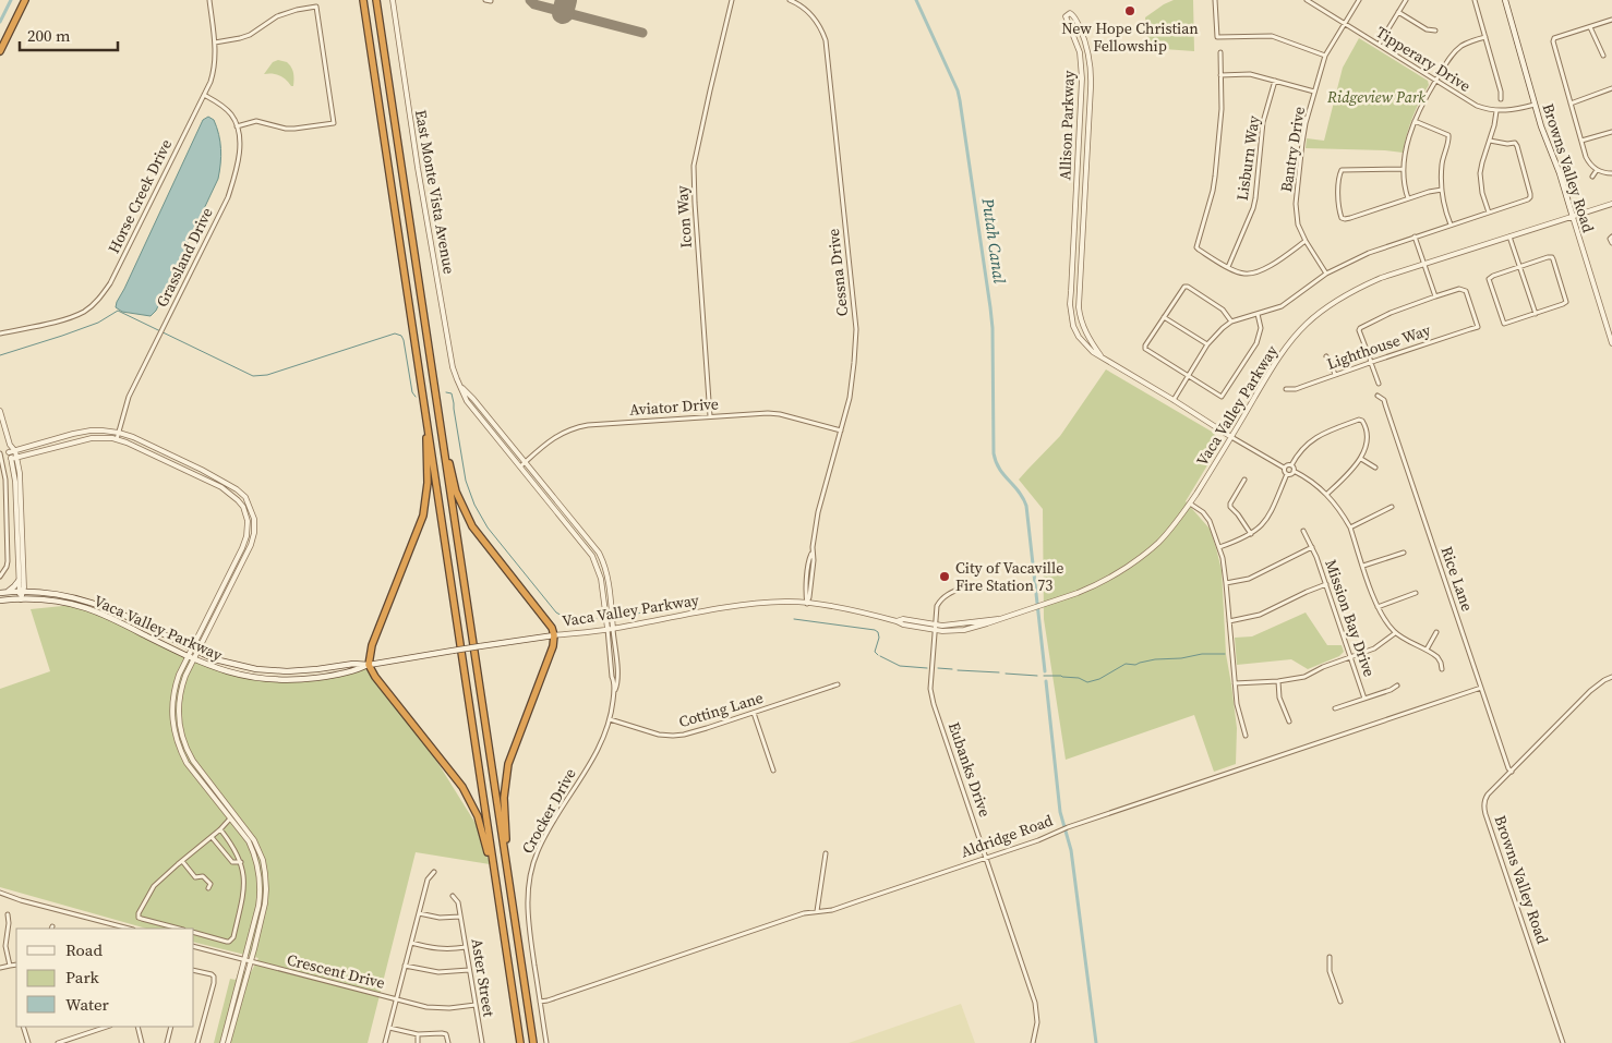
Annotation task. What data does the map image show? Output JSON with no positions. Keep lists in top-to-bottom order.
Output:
{
  "streets": {
    "main road": ["Browns Valley Road", "Vaca Valley Parkway"],
    "street": [
      "Tipperary Drive",
      "Allison Parkway",
      "Bantry Drive",
      "Lisburn Way",
      "East Monte Vista Avenue",
      "Horse Creek Drive",
      "Icon Way",
      "Grassland Drive",
      "Cessna Drive",
      "Lighthouse Way",
      "Aviator Drive",
      "Rice Lane",
      "Mission Bay Drive",
      "Cotting Lane",
      "Eubanks Drive",
      "Crocker Drive",
      "Aldridge Road",
      "Crescent Drive",
      "Aster Street"
    ]
  },
  "crossings": [
    ["Tipperary Drive", "Bantry Drive"],
    ["Tipperary Drive", "Browns Valley Road"],
    ["Allison Parkway", "Vaca Valley Parkway"],
    ["Browns Valley Road", "Vaca Valley Parkway"],
    ["Browns Valley Road", "Rice Lane"],
    ["East Monte Vista Avenue", "Vaca Valley Parkway"],
    ["East Monte Vista Avenue", "Aviator Drive"],
    ["East Monte Vista Avenue", "Crocker Drive"],
    ["Icon Way", "Aviator Drive"],
    ["Cessna Drive", "Vaca Valley Parkway"],
    ["Cessna Drive", "Aviator Drive"],
    ["Vaca Valley Parkway", "Eubanks Drive"],
    ["Vaca Valley Parkway", "Crocker Drive"],
    ["Rice Lane", "Aldridge Road"],
    ["Cotting Lane", "Crocker Drive"],
    ["Eubanks Drive", "Aldridge Road"],
    ["Crocker Drive", "Aldridge Road"],
    ["Crescent Drive", "Aster Street"]
  ],
  "water": ["Putah Canal"],
  "parks": ["Ridgeview Park"],
  "places": ["New Hope Christian Fellowship", "City of Vacaville Fire Station 73"],
  "legend": ["Road", "Park", "Water"],
  "scale_bar": "200 m"
}
